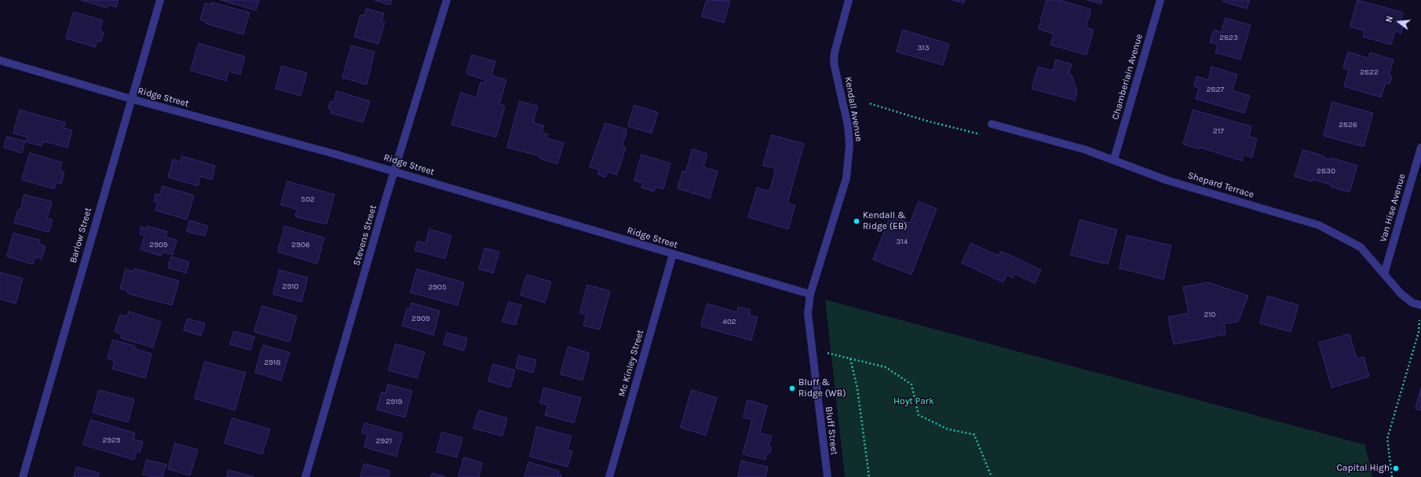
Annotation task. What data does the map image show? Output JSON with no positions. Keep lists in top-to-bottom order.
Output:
{
  "streets": {
    "street": [
      "Chamberlain Avenue",
      "Ridge Street",
      "Kendall Avenue",
      "Shepard Terrace",
      "Van Hise Avenue",
      "Barlow Street",
      "Stevens Street",
      "Mc Kinley Street",
      "Bluff Street"
    ]
  },
  "crossings": [
    ["Chamberlain Avenue", "Shepard Terrace"],
    ["Ridge Street", "Kendall Avenue"],
    ["Ridge Street", "Barlow Street"],
    ["Ridge Street", "Stevens Street"],
    ["Ridge Street", "Mc Kinley Street"],
    ["Ridge Street", "Bluff Street"],
    ["Kendall Avenue", "Bluff Street"],
    ["Shepard Terrace", "Van Hise Avenue"]
  ],
  "parks": ["Hoyt Park"],
  "places": ["Kendall & Ridge (EB)", "Bluff & Ridge (WB)", "Capital High"],
  "house_numbers": [
    "2823",
    "313",
    "2822",
    "2827",
    "2826",
    "217",
    "2830",
    "502",
    "314",
    "2909",
    "2906",
    "2910",
    "2905",
    "210",
    "2909",
    "402",
    "2918",
    "2919",
    "2929",
    "2921"
  ],
  "north": "left"
}
